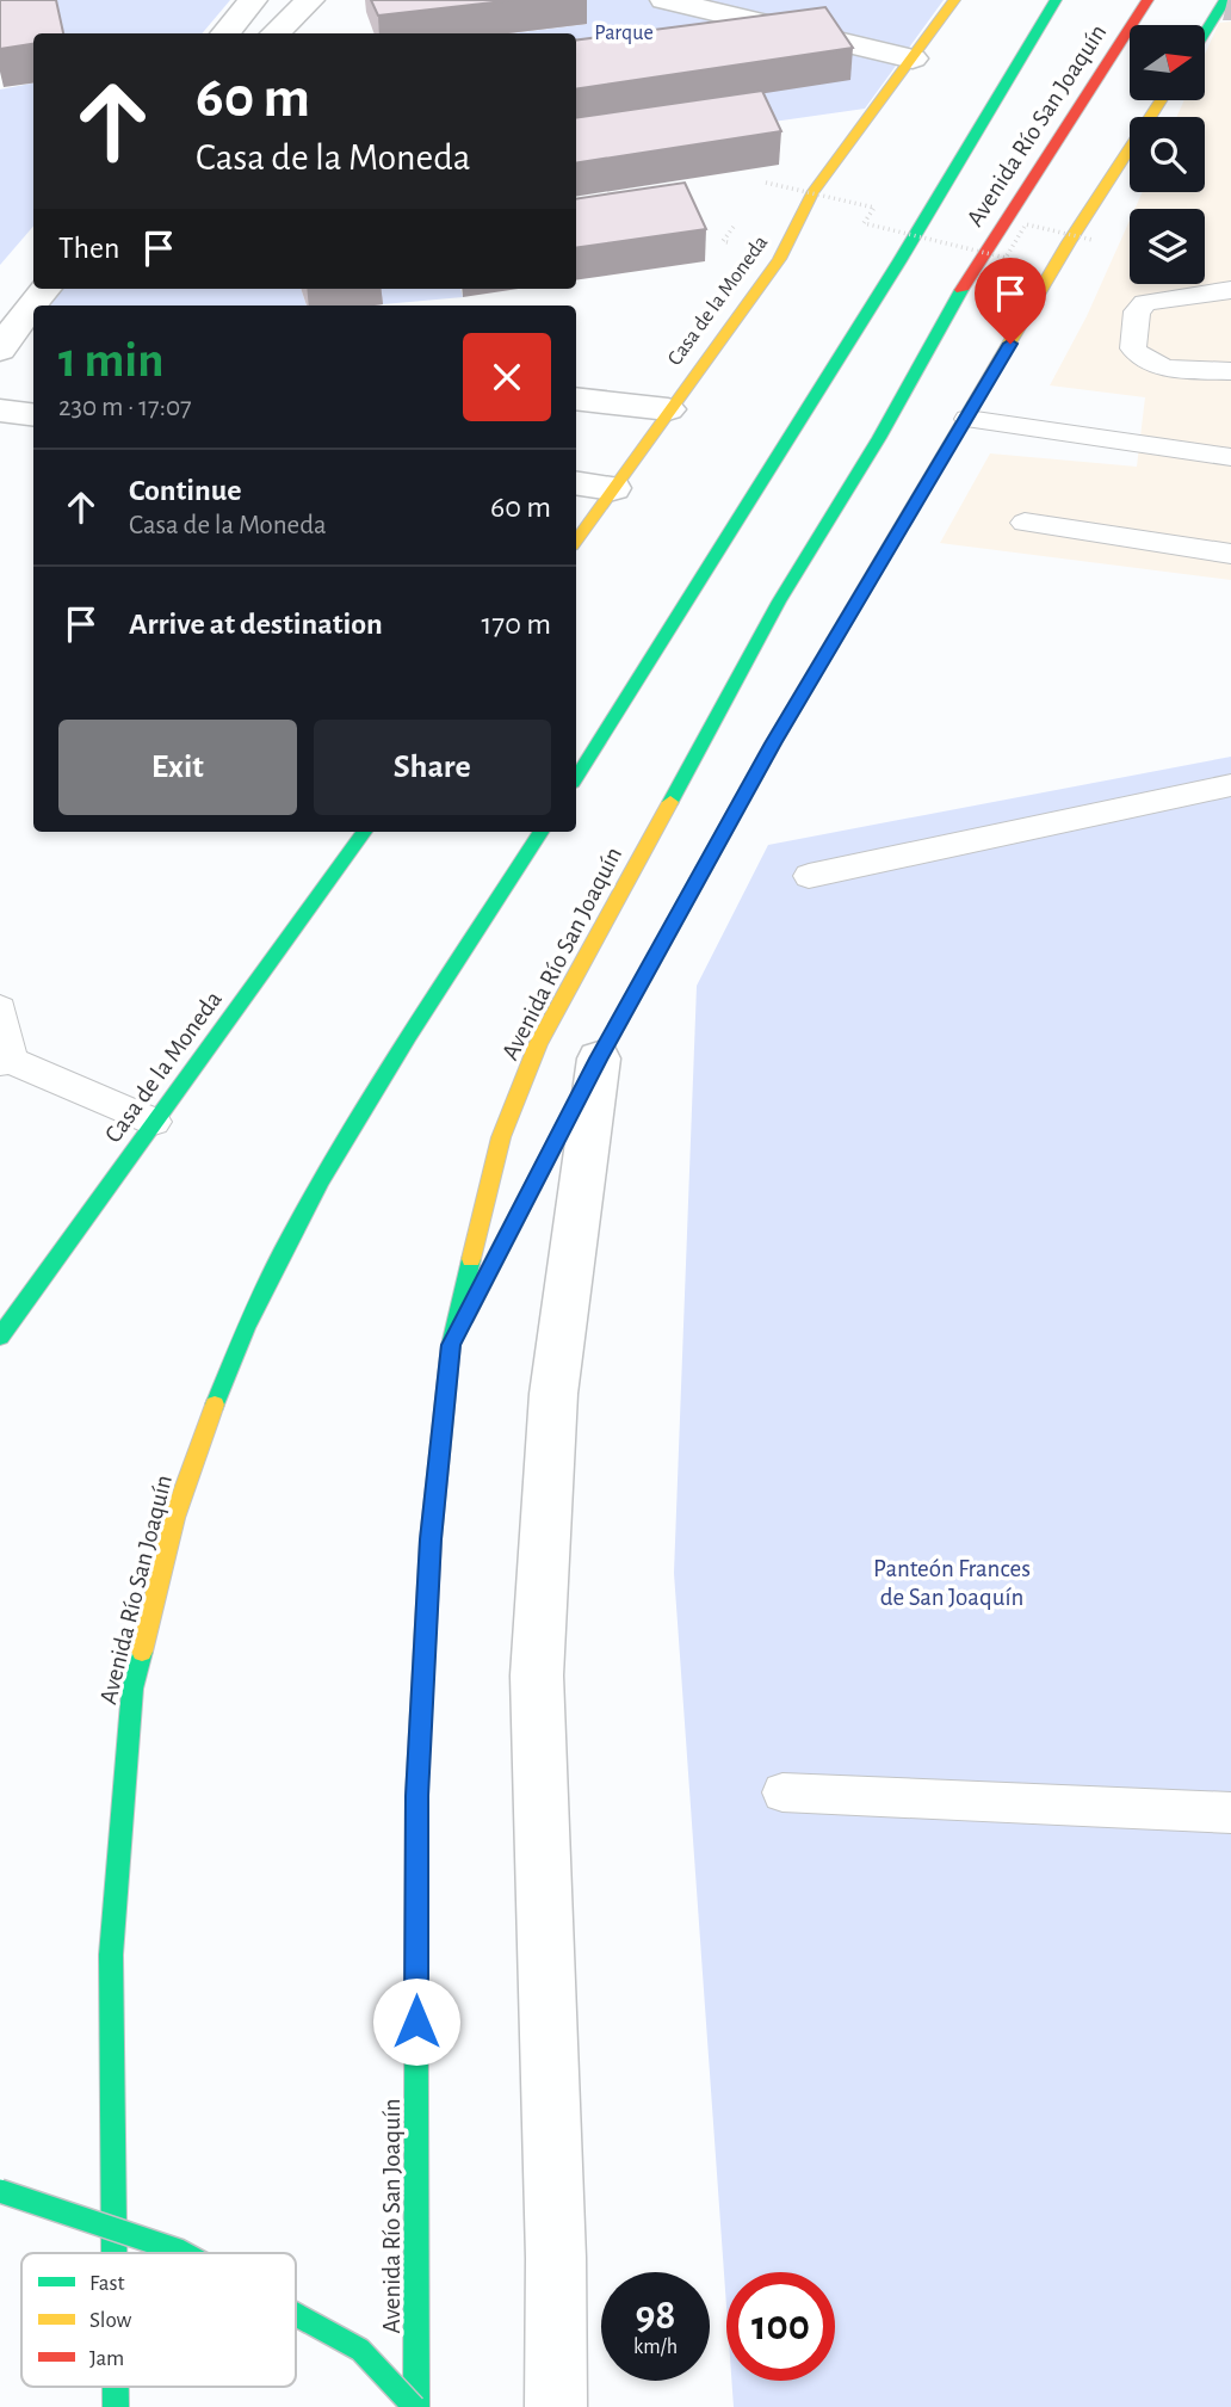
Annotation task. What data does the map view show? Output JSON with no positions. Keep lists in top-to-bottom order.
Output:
{
  "streets": {
    "main road": ["Avenida Río San Joaquín", "Casa de la Moneda"]
  },
  "parks": ["Parque", "Panteón Frances de San Joaquín"],
  "legend": ["Fast", "Slow", "Jam"],
  "north": "right",
  "page": {
    "turn": ["60 m", "Casa de la Moneda"],
    "then": "Then",
    "heading": ["1 min", "230 m · 17:07"],
    "list": [
      {
        "name": "Continue",
        "note": "Casa de la Moneda",
        "value": "60 m"
      },
      {
        "name": "Arrive at destination",
        "value": "170 m"
      }
    ],
    "buttons": ["Exit", "Share"],
    "speed": "98 km/h",
    "limit": "100"
  }
}
